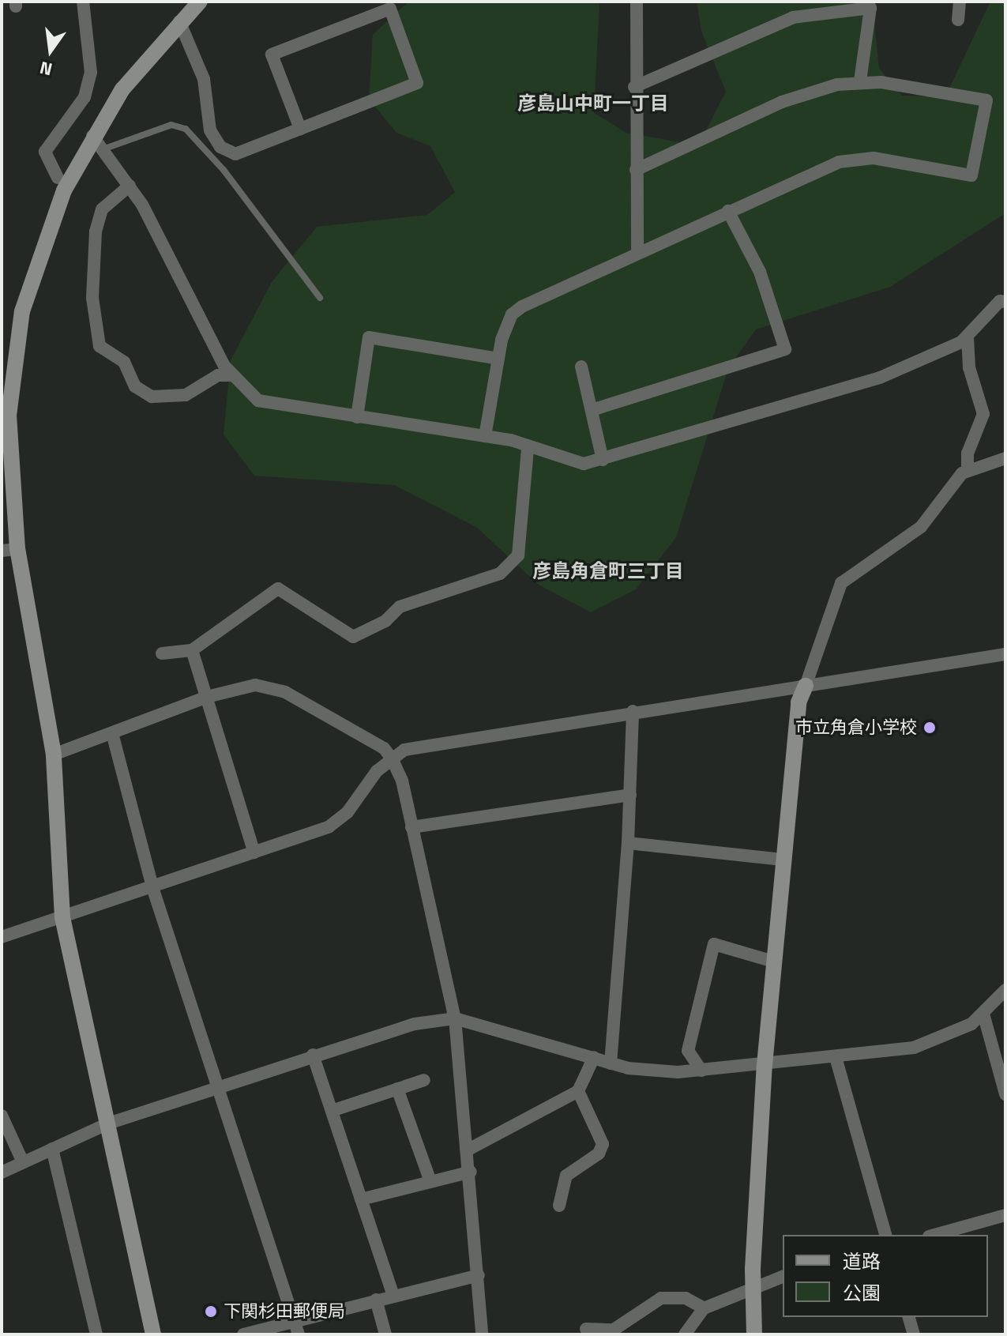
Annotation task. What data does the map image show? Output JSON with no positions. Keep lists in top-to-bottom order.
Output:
{
  "districts": ["彦島山中町一丁目", "彦島角倉町三丁目"],
  "places": ["市立角倉小学校", "下関杉田郵便局"],
  "legend": ["道路", "公園"],
  "north": "bottom"
}
